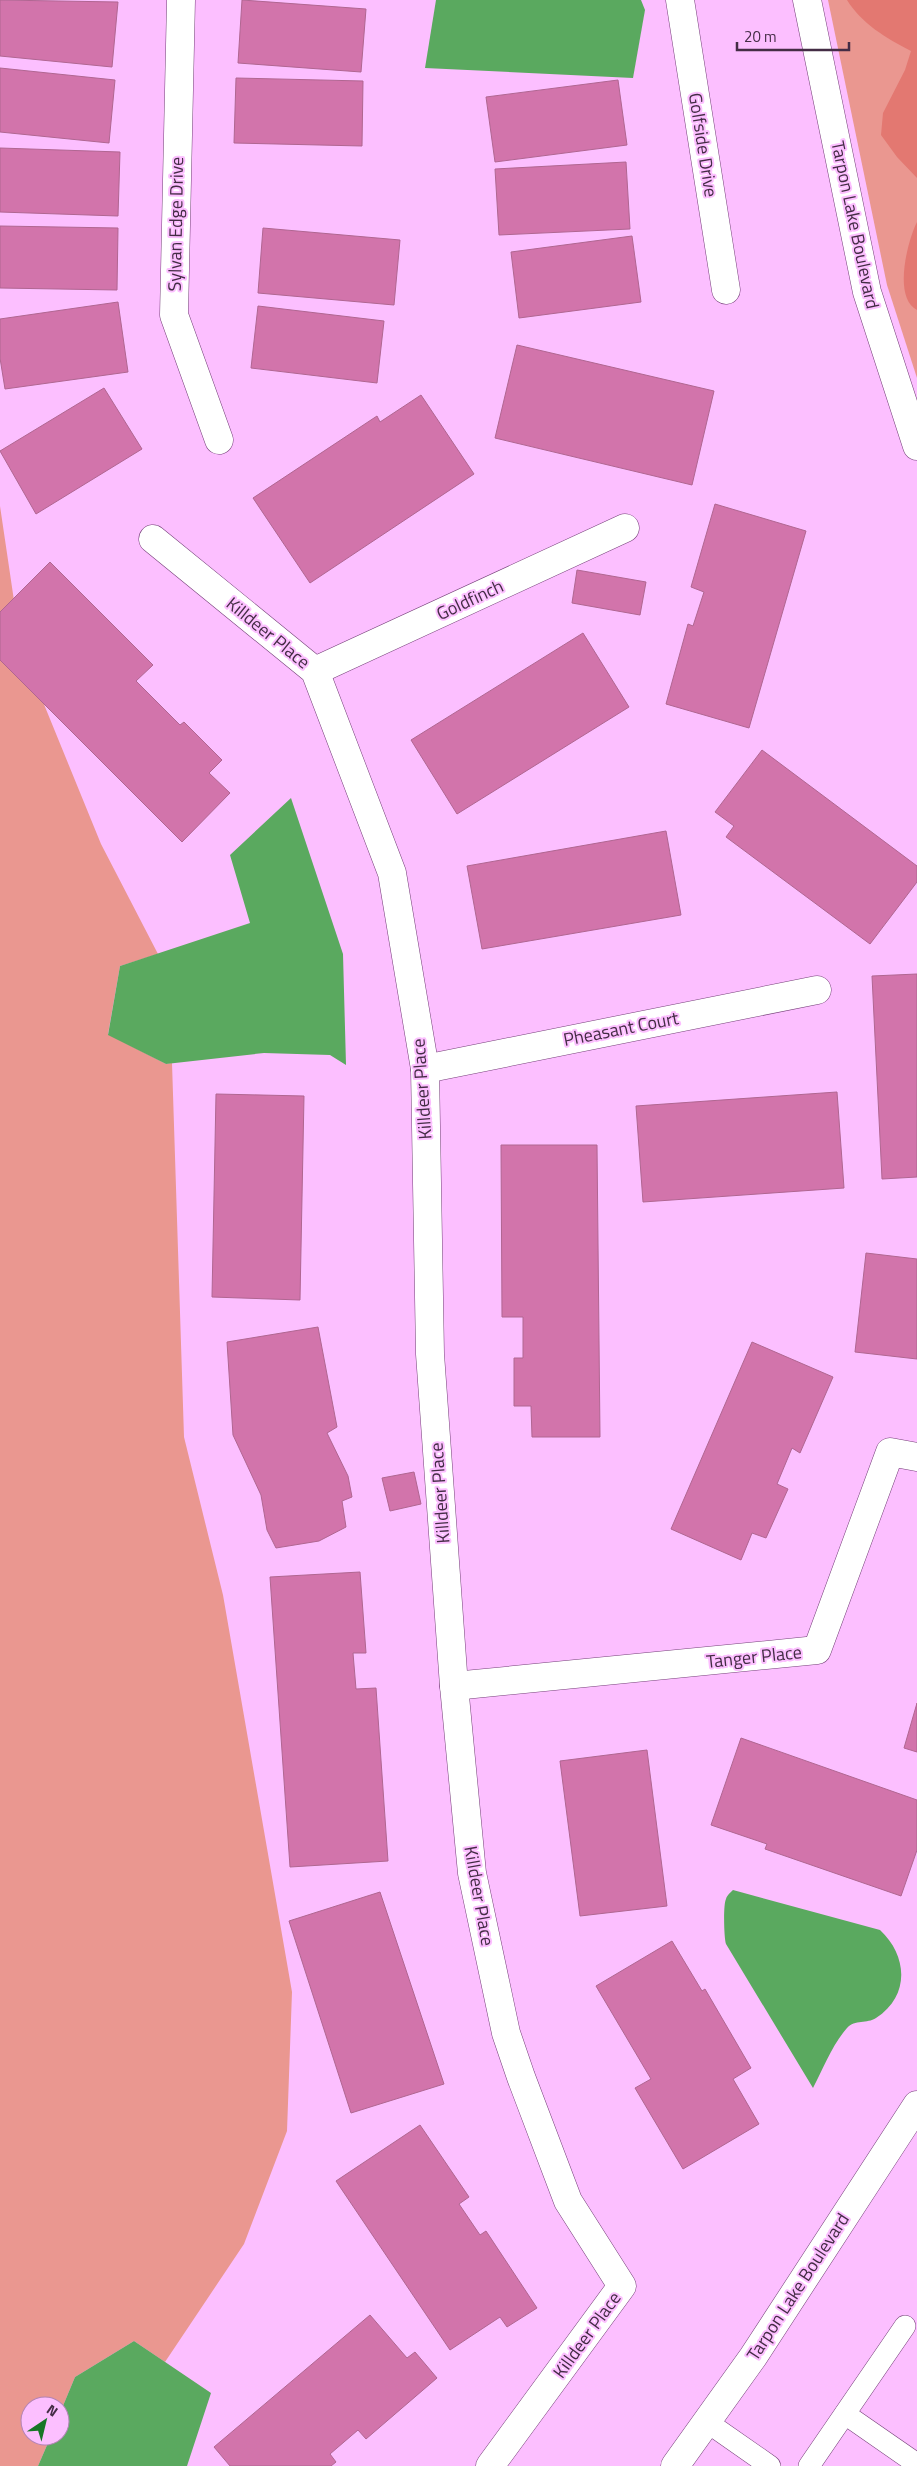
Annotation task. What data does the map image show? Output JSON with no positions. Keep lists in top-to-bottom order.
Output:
{
  "streets": {
    "street": [
      "Golfside Drive",
      "Sylvan Edge Drive",
      "Tarpon Lake Boulevard",
      "Goldfinch",
      "Killdeer Place",
      "Pheasant Court",
      "Tanger Place"
    ]
  },
  "crossings": [
    ["Goldfinch", "Killdeer Place"],
    ["Killdeer Place", "Pheasant Court"],
    ["Killdeer Place", "Tanger Place"]
  ],
  "scale_bar": "20 m",
  "north": "top right"
}
